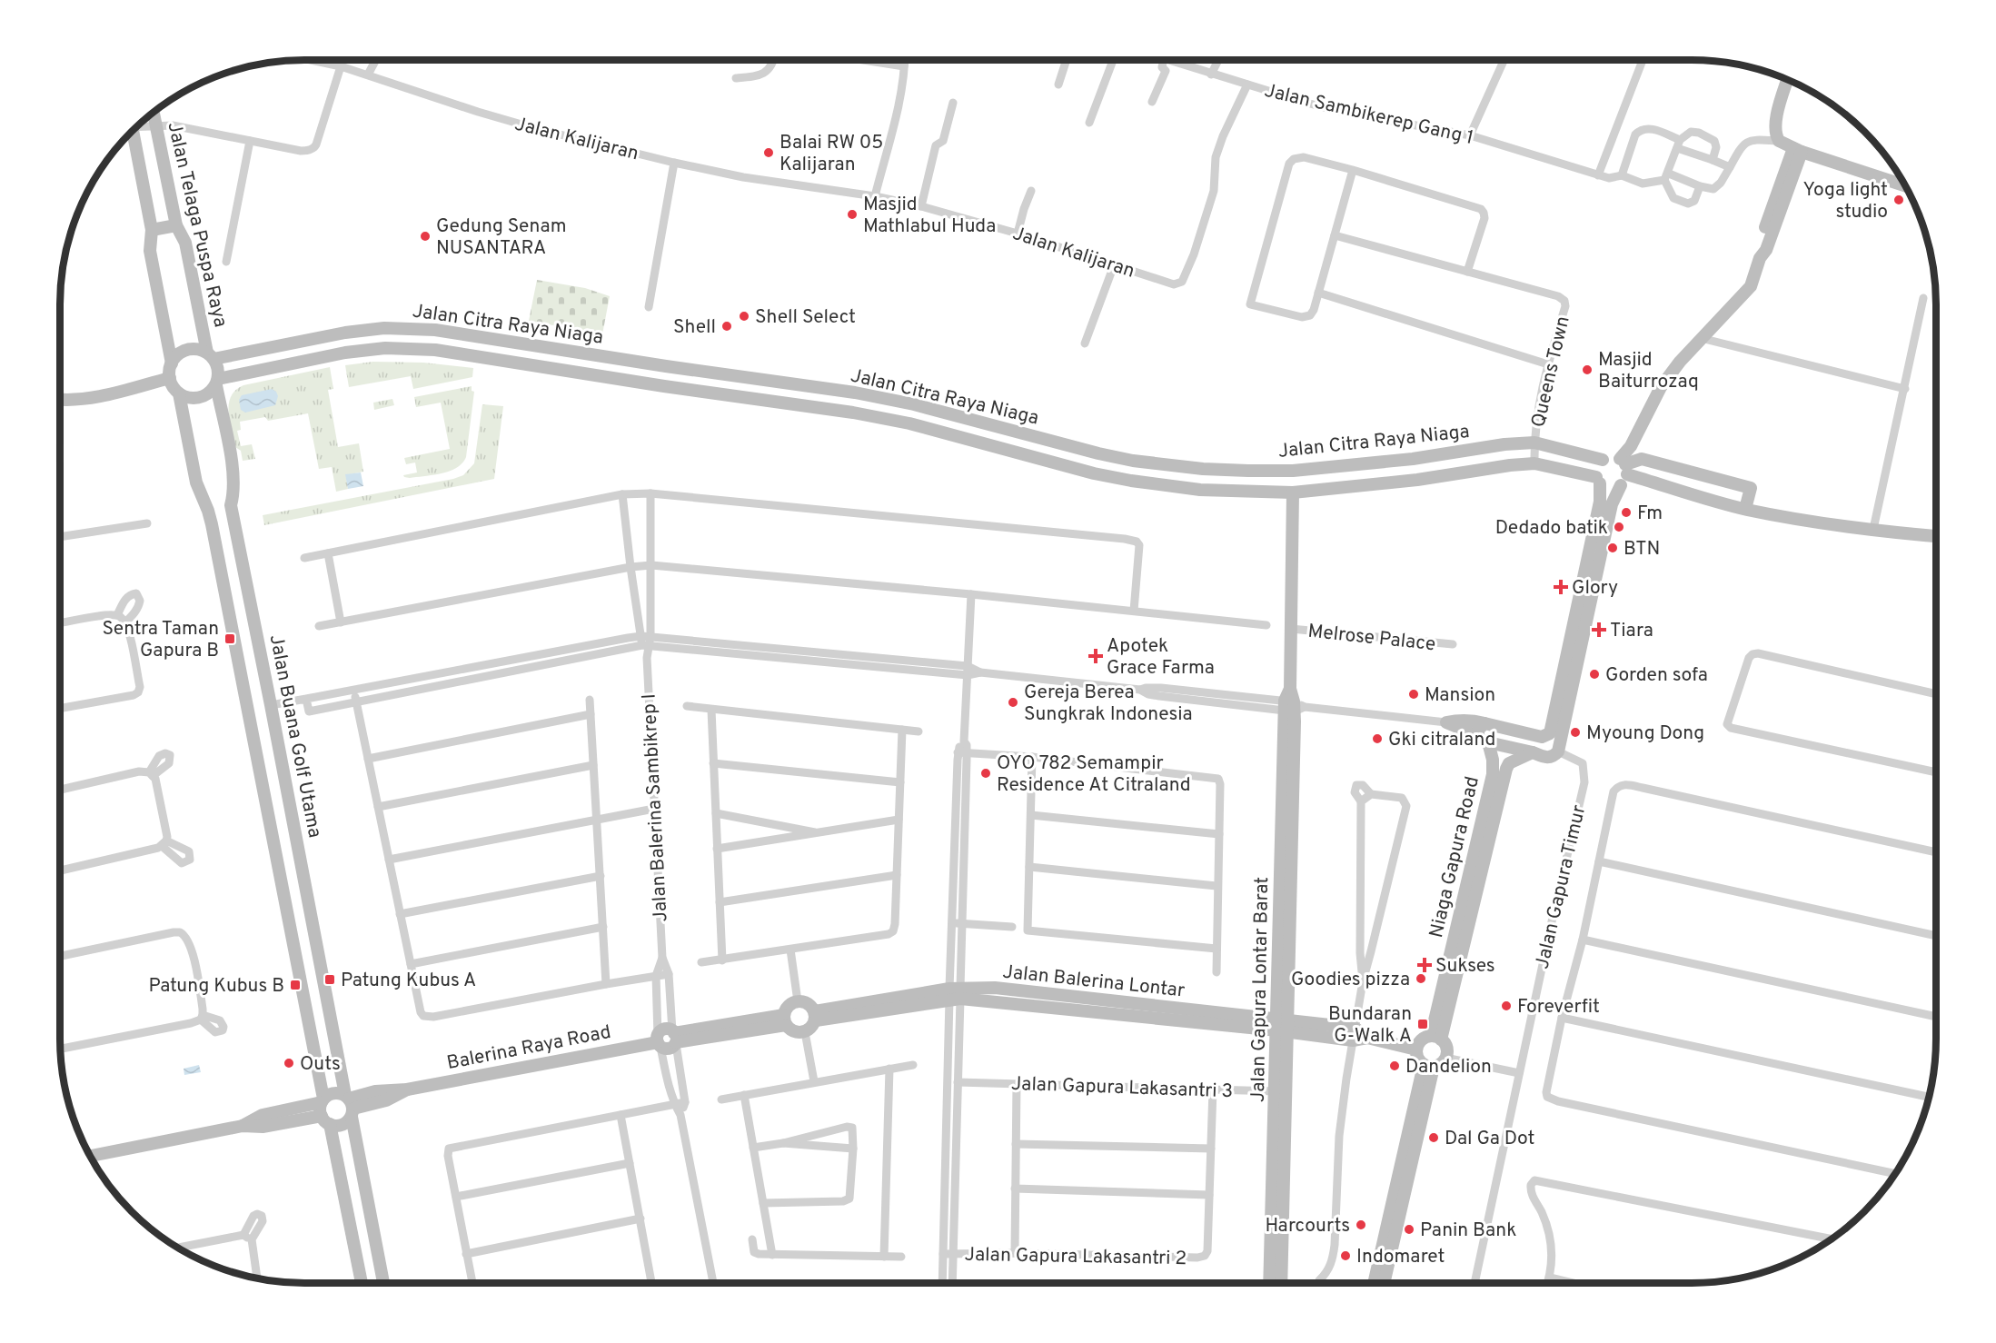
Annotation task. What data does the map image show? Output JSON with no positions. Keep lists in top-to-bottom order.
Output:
{
  "streets": {
    "street": [
      "Jalan Sambikerep Gang 1",
      "Jalan Kalijaran",
      "Jalan Telaga Puspa Raya",
      "Jalan Citra Raya Niaga",
      "Queens Town",
      "Melrose Palace",
      "Jalan Buana Golf Utama",
      "Jalan Balerina Sambikrep I",
      "Niaga Gapura Road",
      "Jalan Gapura Timur",
      "Jalan Balerina Lontar",
      "Jalan Gapura Lontar Barat",
      "Balerina Raya Road",
      "Jalan Gapura Lakasantri 3",
      "Jalan Gapura Lakasantri 2"
    ]
  },
  "crossings": [
    ["Jalan Sambikerep Gang 1", "Jalan Kalijaran"],
    ["Jalan Telaga Puspa Raya", "Jalan Citra Raya Niaga"],
    ["Jalan Telaga Puspa Raya", "Jalan Buana Golf Utama"],
    ["Jalan Citra Raya Niaga", "Queens Town"],
    ["Jalan Citra Raya Niaga", "Jalan Buana Golf Utama"],
    ["Jalan Citra Raya Niaga", "Jalan Gapura Lontar Barat"],
    ["Melrose Palace", "Jalan Gapura Lontar Barat"],
    ["Jalan Buana Golf Utama", "Balerina Raya Road"],
    ["Jalan Balerina Sambikrep I", "Balerina Raya Road"],
    ["Niaga Gapura Road", "Jalan Gapura Timur"],
    ["Jalan Balerina Lontar", "Jalan Gapura Lontar Barat"],
    ["Jalan Gapura Lontar Barat", "Jalan Gapura Lakasantri 3"],
    ["Jalan Gapura Lakasantri 3", "Jalan Gapura Lakasantri 2"]
  ],
  "places": {
    "other": [
      "Balai RW 05 Kalijaran",
      "Yoga light studio",
      "Masjid Mathlabul Huda",
      "Gedung Senam NUSANTARA",
      "Shell Select",
      "Shell",
      "Masjid Baiturrozaq",
      "Fm",
      "Dedado batik",
      "BTN",
      "Gorden sofa",
      "Mansion",
      "Gereja Berea Sungkrak Indonesia",
      "Myoung Dong",
      "Gki citraland",
      "OYO 782 Semampir Residence At Citraland",
      "Goodies pizza",
      "Foreverfit",
      "Outs",
      "Dandelion",
      "Dal Ga Dot",
      "Harcourts",
      "Panin Bank",
      "Indomaret"
    ],
    "health": [
      "Glory",
      "Tiara",
      "Apotek Grace Farma",
      "Sukses"
    ],
    "transit": [
      "Sentra Taman Gapura B",
      "Patung Kubus A",
      "Patung Kubus B",
      "Bundaran G-Walk A"
    ]
  }
}
